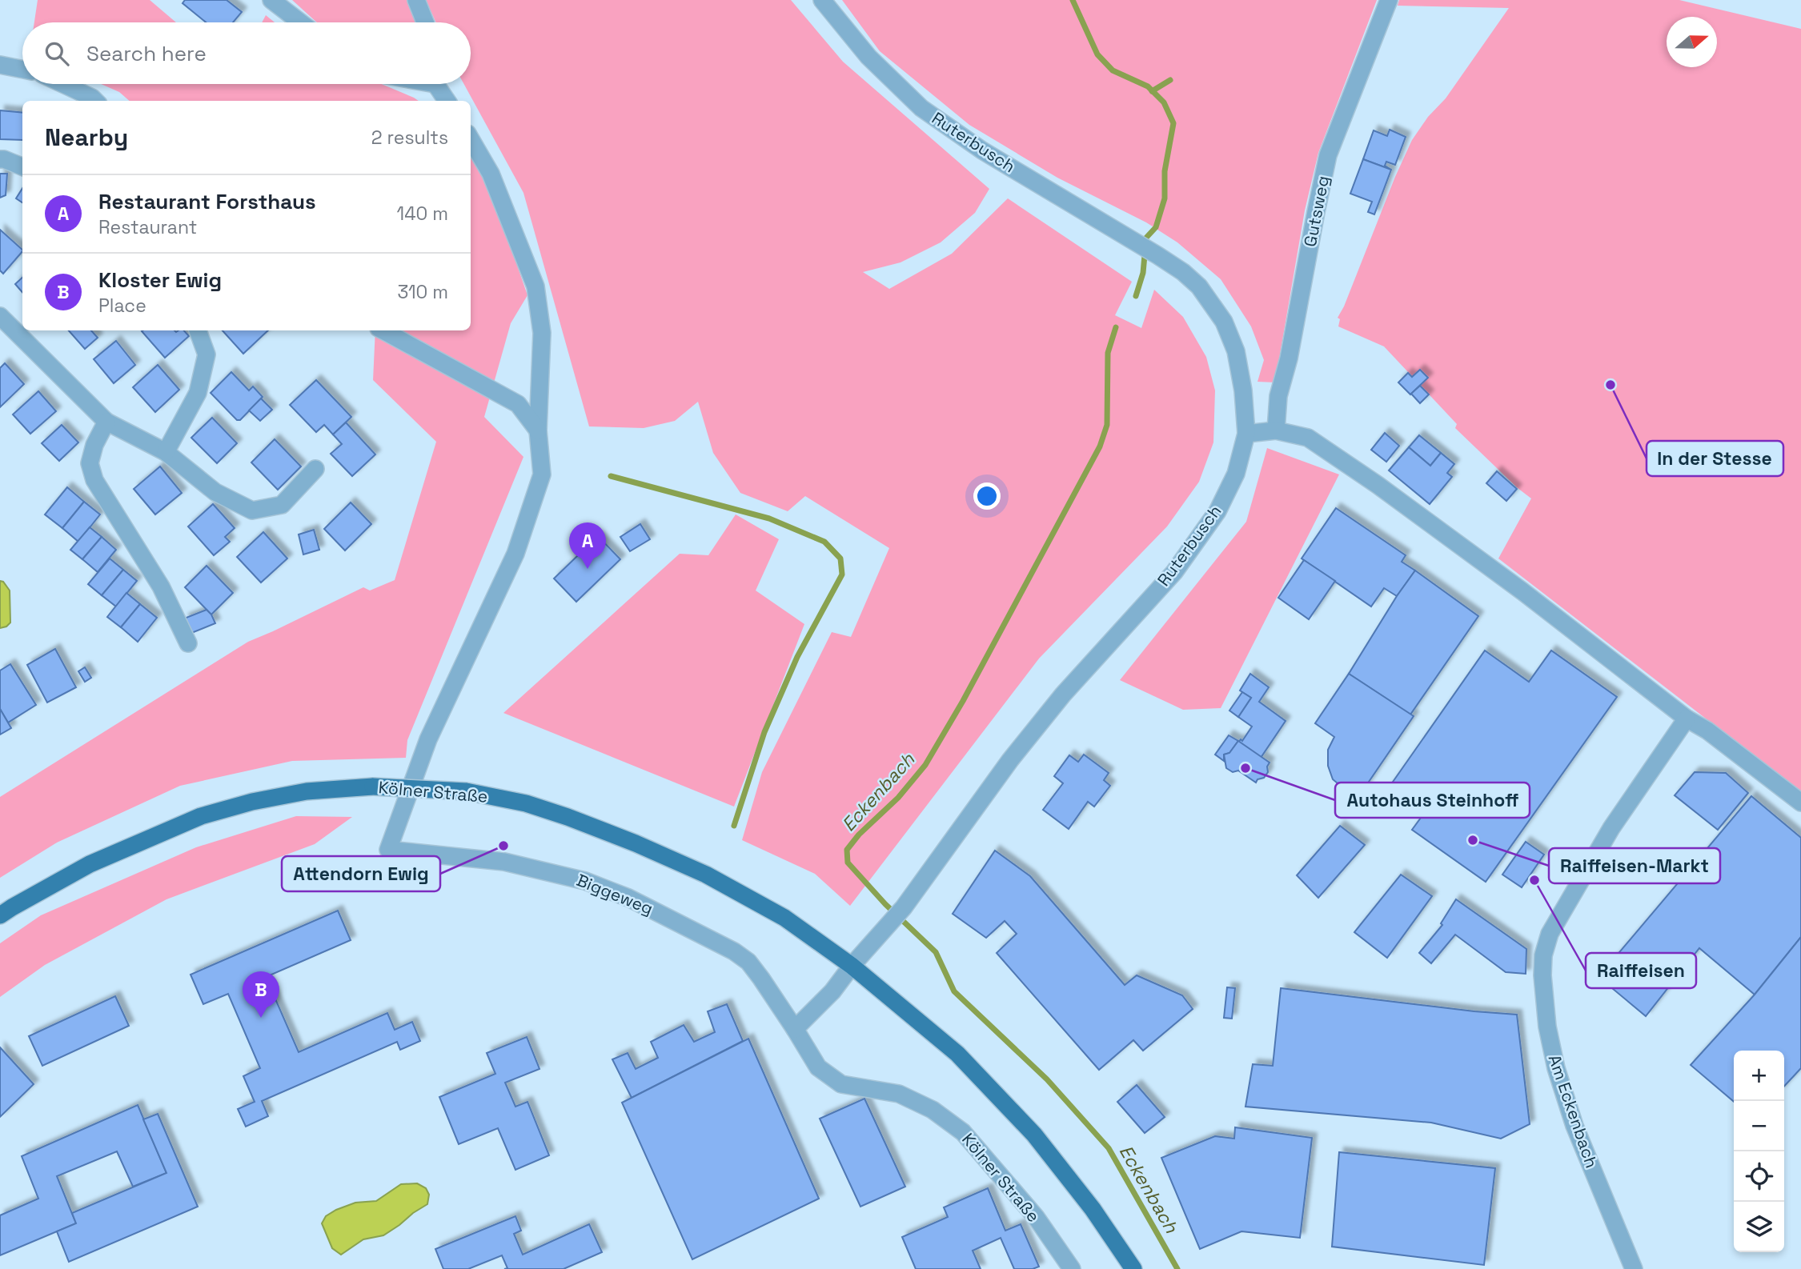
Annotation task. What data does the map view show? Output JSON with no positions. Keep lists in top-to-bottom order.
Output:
{
  "streets": {
    "main road": ["Kölner Straße"],
    "street": [
      "Ruterbusch",
      "Gutsweg",
      "Biggeweg",
      "Am Eckenbach"
    ]
  },
  "crossings": [
    ["Ruterbusch", "Kölner Straße"],
    ["Kölner Straße", "Biggeweg"]
  ],
  "water": ["Eckenbach"],
  "places": [
    "In der Stesse",
    "Autohaus Steinhoff",
    "Raiffeisen-Markt",
    "Attendorn Ewig",
    "Raiffeisen"
  ],
  "north": "right",
  "page": {
    "search": "Search here",
    "heading": ["Nearby", "2 results"],
    "list": [
      {
        "mark": "A",
        "name": "Restaurant Forsthaus",
        "note": "Restaurant",
        "value": "140 m"
      },
      {
        "mark": "B",
        "name": "Kloster Ewig",
        "note": "Place",
        "value": "310 m"
      }
    ],
    "pins": ["A", "B"],
    "map_buttons": ["+", "−"]
  }
}
